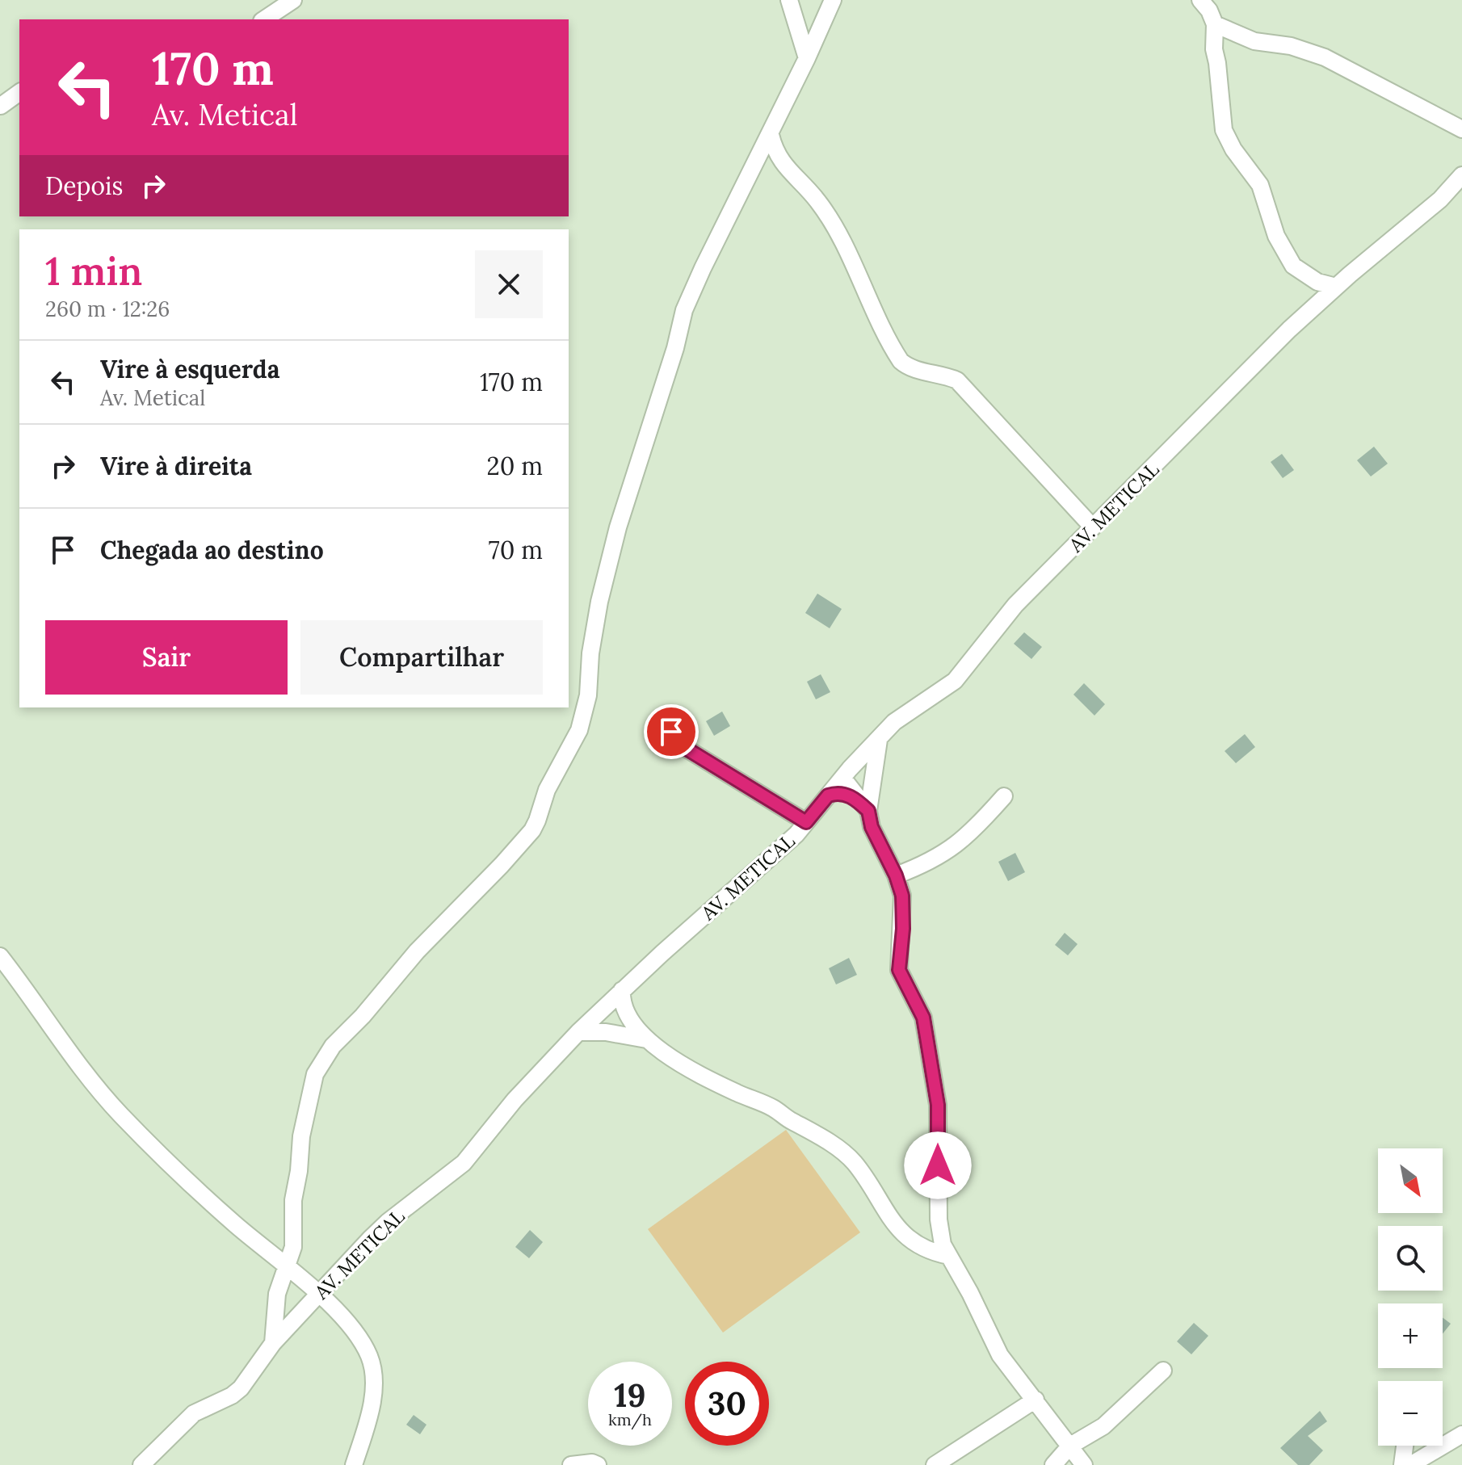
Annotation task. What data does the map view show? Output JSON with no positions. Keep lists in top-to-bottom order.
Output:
{
  "streets": {
    "street": ["AV. METICAL"]
  },
  "north": "bottom right",
  "page": {
    "turn": ["170 m", "Av. Metical"],
    "then": "Depois",
    "heading": ["1 min", "260 m · 12:26"],
    "list": [
      {
        "name": "Vire à esquerda",
        "note": "Av. Metical",
        "value": "170 m"
      },
      {
        "name": "Vire à direita",
        "value": "20 m"
      },
      {
        "name": "Chegada ao destino",
        "value": "70 m"
      }
    ],
    "buttons": ["Sair", "Compartilhar"],
    "map_buttons": ["+", "−"],
    "speed": "19 km/h",
    "limit": "30"
  }
}
